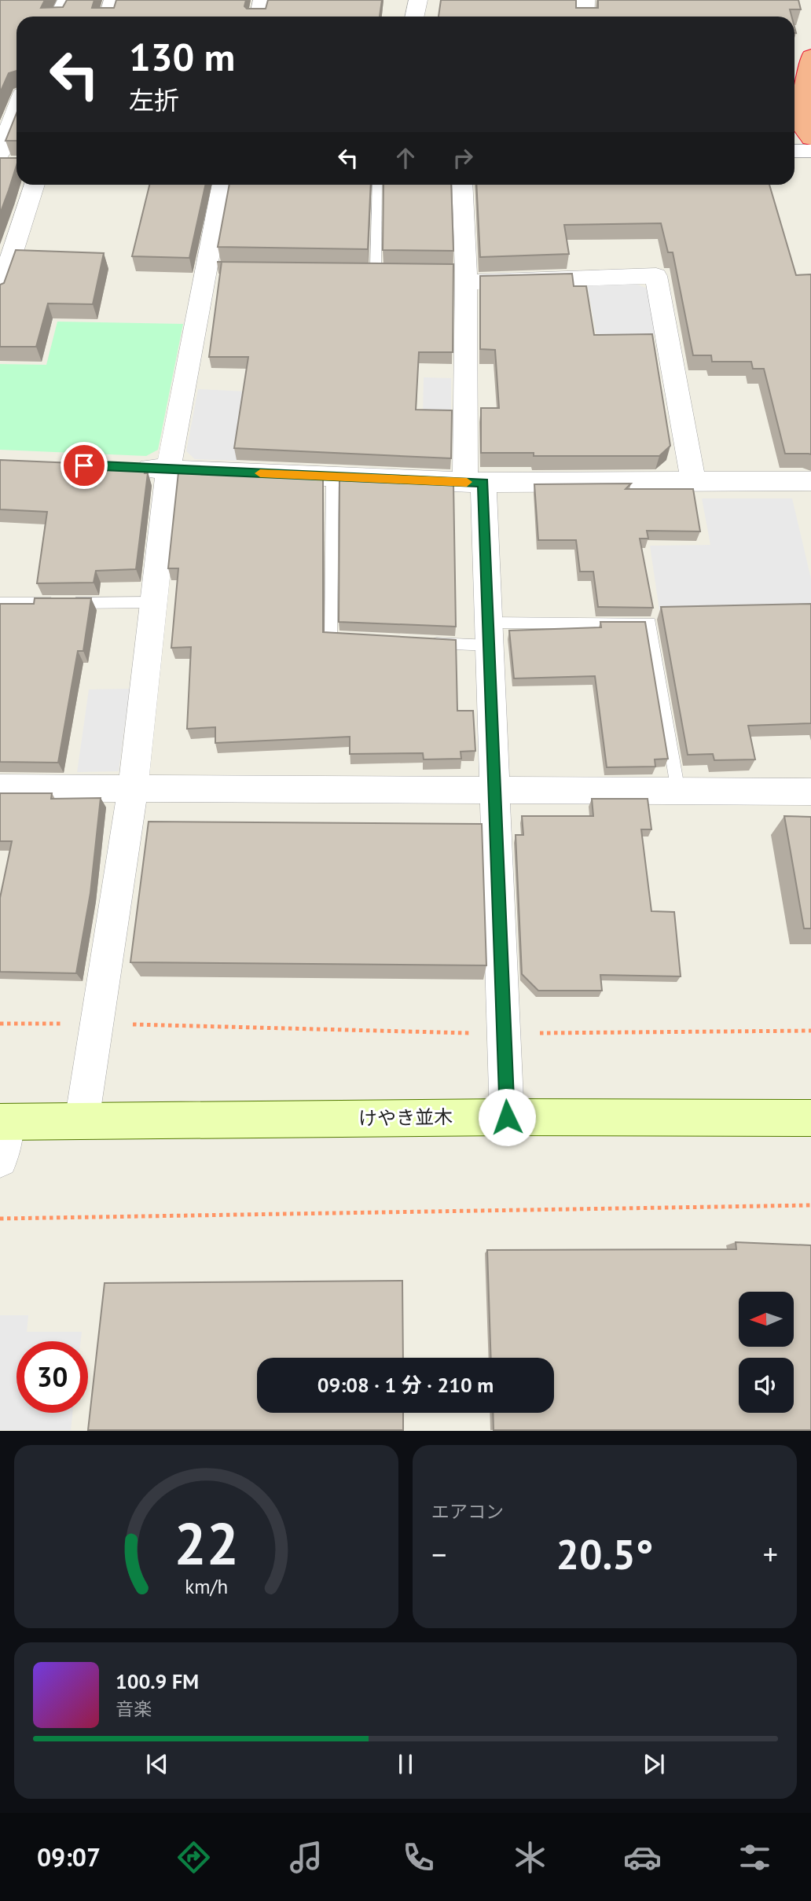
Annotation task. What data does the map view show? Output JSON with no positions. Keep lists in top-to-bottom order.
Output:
{
  "streets": {
    "main road": ["けやき並木"]
  },
  "north": "left",
  "page": {
    "turn": ["130 m", "左折"],
    "limit": "30",
    "trip": "09:08 · 1 分 · 210 m",
    "tile": "エアコン",
    "heat": ["−", "20.5°", "+"],
    "song": ["100.9 FM", "音楽"],
    "tabs": "09:07",
    "gauge": ["22", "km/h"]
  }
}
